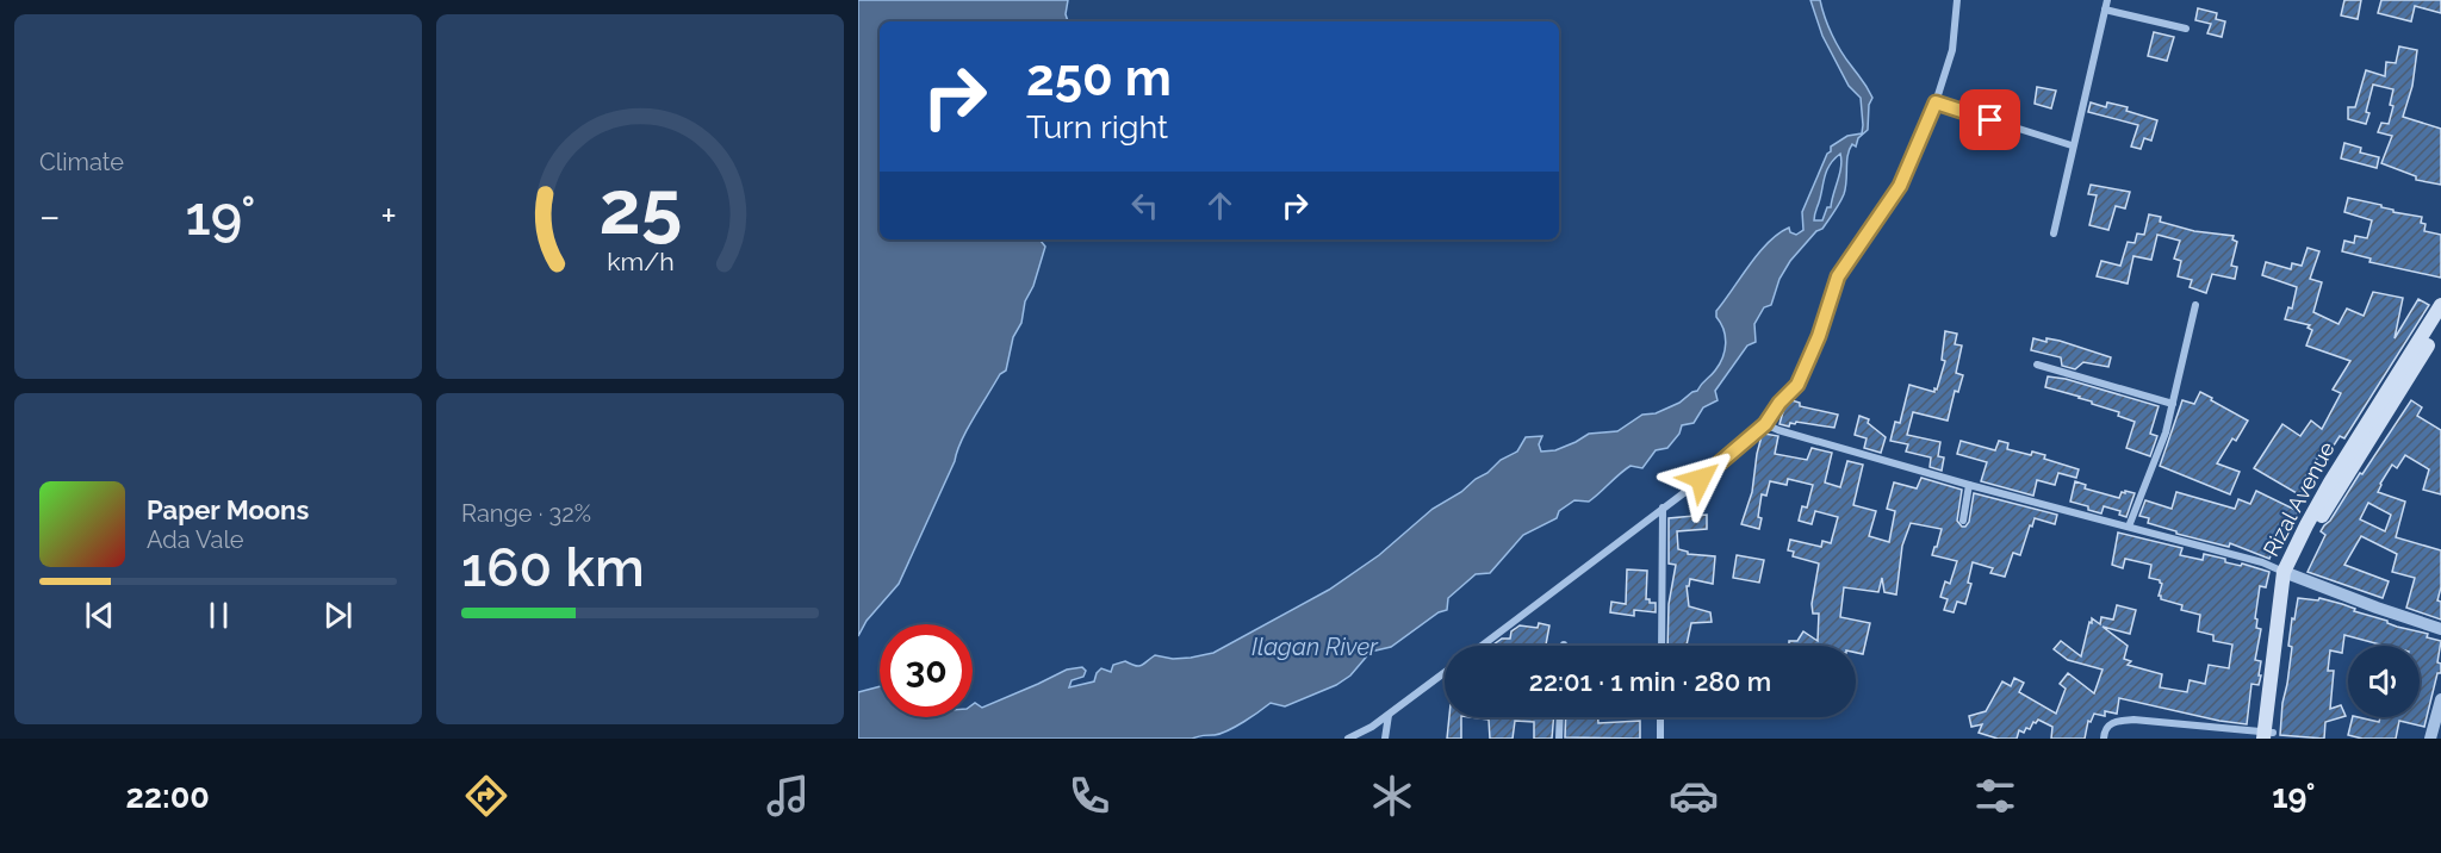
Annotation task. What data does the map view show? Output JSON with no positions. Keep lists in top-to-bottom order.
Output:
{
  "streets": {
    "main road": ["Rizal Avenue"]
  },
  "water": ["Ilagan River"],
  "page": {
    "tile": [
      "Climate",
      ["Range · 32%", "160 km"]
    ],
    "turn": ["250 m", "Turn right"],
    "heat": ["−", "19°", "+"],
    "song": ["Paper Moons", "Ada Vale"],
    "limit": "30",
    "trip": "22:01 · 1 min · 280 m",
    "tabs": ["22:00", "19°"],
    "gauge": ["25", "km/h"]
  }
}
